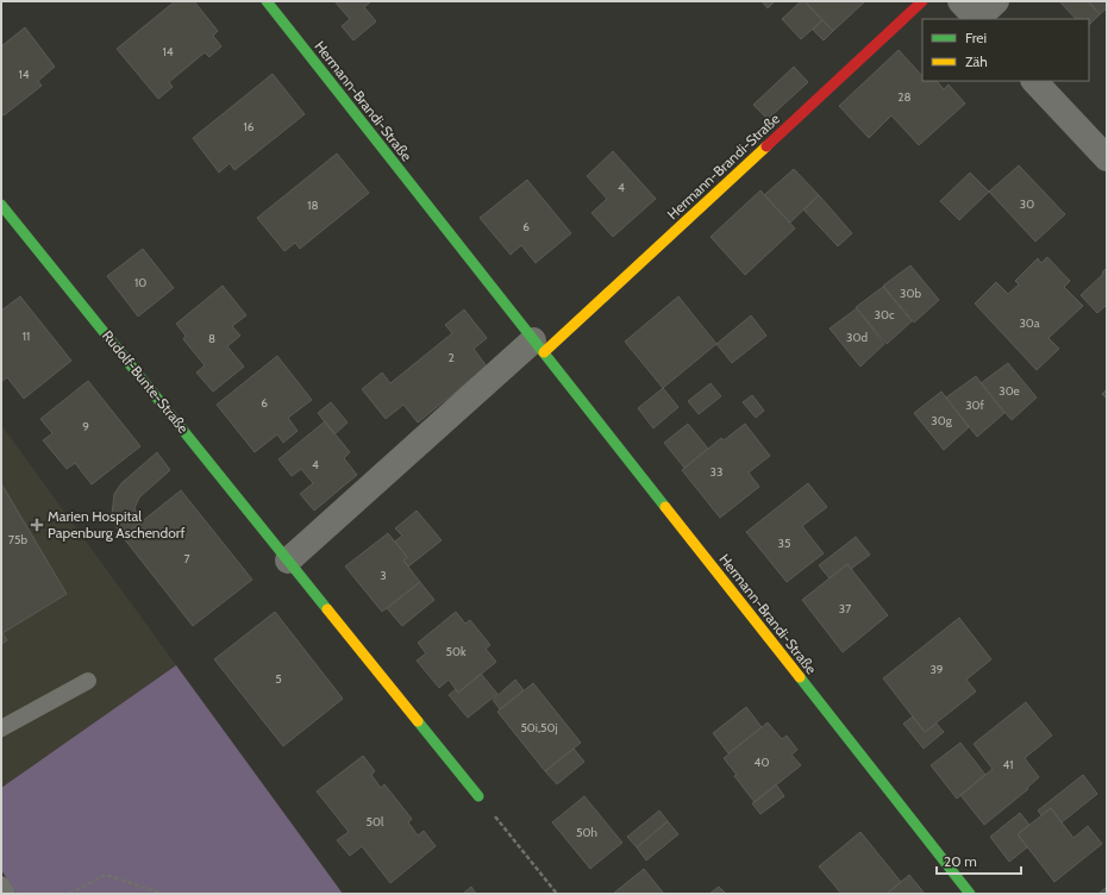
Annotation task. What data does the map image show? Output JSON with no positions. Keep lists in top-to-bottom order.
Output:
{
  "streets": {
    "street": ["Hermann-Brandi-Straße", "Rudolf-Bunte-Straße"]
  },
  "places": {
    "health": ["Marien Hospital Papenburg Aschendorf"]
  },
  "house_numbers": [
    "14",
    "14",
    "28",
    "16",
    "4",
    "30",
    "18",
    "6",
    "10",
    "30b",
    "30c",
    "30a",
    "11",
    "30d",
    "8",
    "2",
    "30e",
    "6",
    "30f",
    "30g",
    "9",
    "4",
    "33",
    "75b",
    "35",
    "7",
    "3",
    "37",
    "50k",
    "39",
    "5",
    "50i,50j",
    "40",
    "41",
    "50l",
    "50h"
  ],
  "legend": ["Frei", "Zäh"],
  "scale_bar": "20 m"
}
